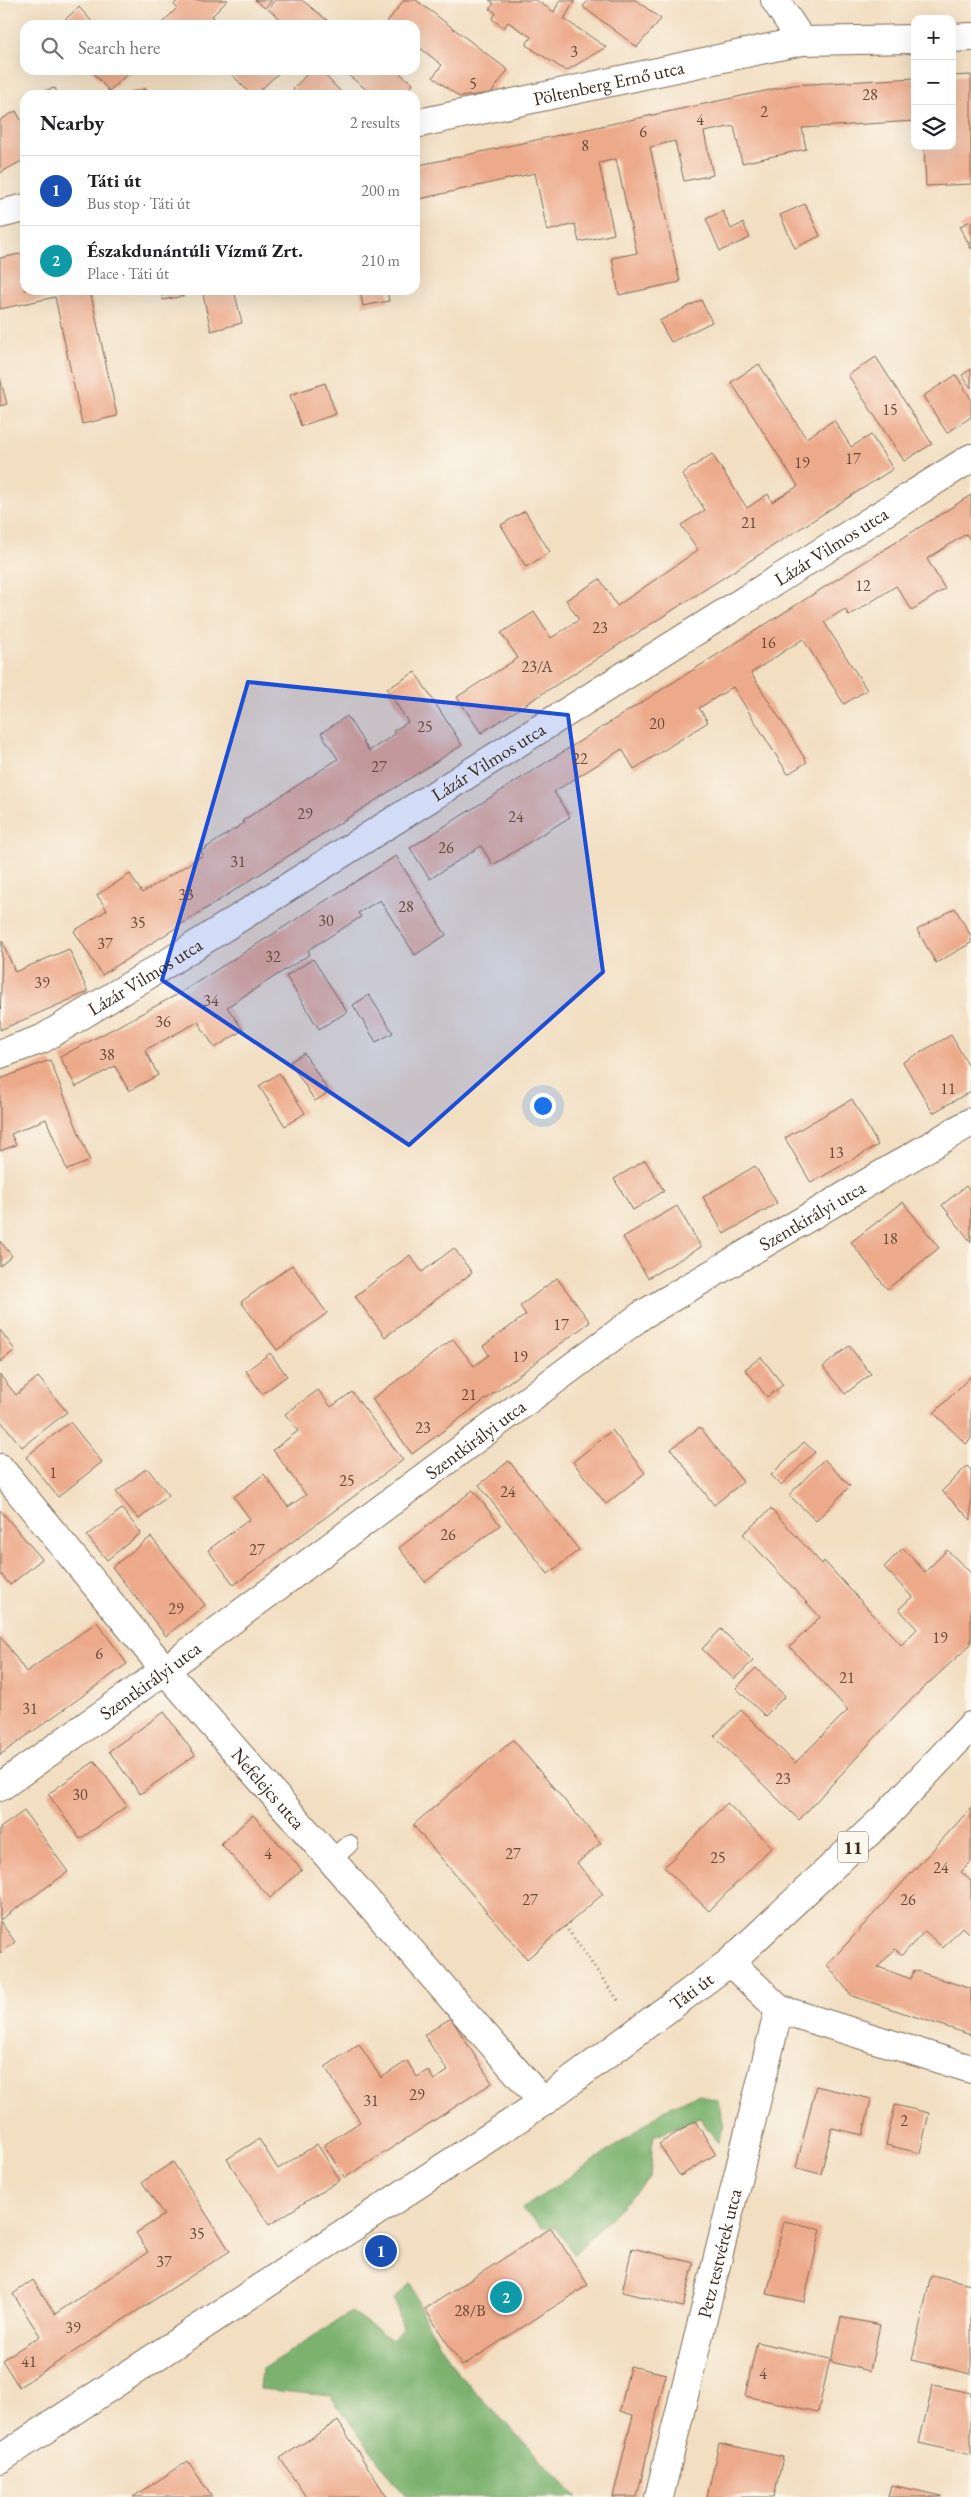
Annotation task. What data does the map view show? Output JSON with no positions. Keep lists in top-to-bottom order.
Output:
{
  "streets": {
    "street": [
      "Pöltenberg Ernő utca",
      "Lázár Vilmos utca",
      "Szentkirályi utca",
      "Nefelejcs utca",
      "11",
      "Táti út",
      "Petz testvérek utca"
    ]
  },
  "crossings": [
    ["Szentkirályi utca", "Nefelejcs utca"],
    ["Nefelejcs utca", "Táti út"]
  ],
  "house_numbers": [
    "3",
    "5",
    "28",
    "2",
    "4",
    "6",
    "8",
    "15",
    "17",
    "19",
    "21",
    "12",
    "23",
    "16",
    "23/A",
    "20",
    "25",
    "22",
    "27",
    "29",
    "24",
    "26",
    "31",
    "33",
    "28",
    "30",
    "35",
    "37",
    "32",
    "39",
    "34",
    "36",
    "38",
    "11",
    "13",
    "18",
    "17",
    "19",
    "21",
    "23",
    "1",
    "25",
    "24",
    "26",
    "27",
    "29",
    "19",
    "6",
    "21",
    "31",
    "23",
    "30",
    "4",
    "27",
    "25",
    "24",
    "27",
    "26",
    "29",
    "31",
    "2",
    "35",
    "37",
    "28/B",
    "39",
    "41",
    "4"
  ],
  "page": {
    "map_buttons": ["+", "−"],
    "search": "Search here",
    "heading": ["Nearby", "2 results"],
    "list": [
      {
        "mark": "1",
        "name": "Táti út",
        "note": "Bus stop · Táti út",
        "value": "200 m"
      },
      {
        "mark": "2",
        "name": "Északdunántúli Vízmű Zrt.",
        "note": "Place · Táti út",
        "value": "210 m"
      }
    ],
    "pins": ["1", "2"]
  }
}
